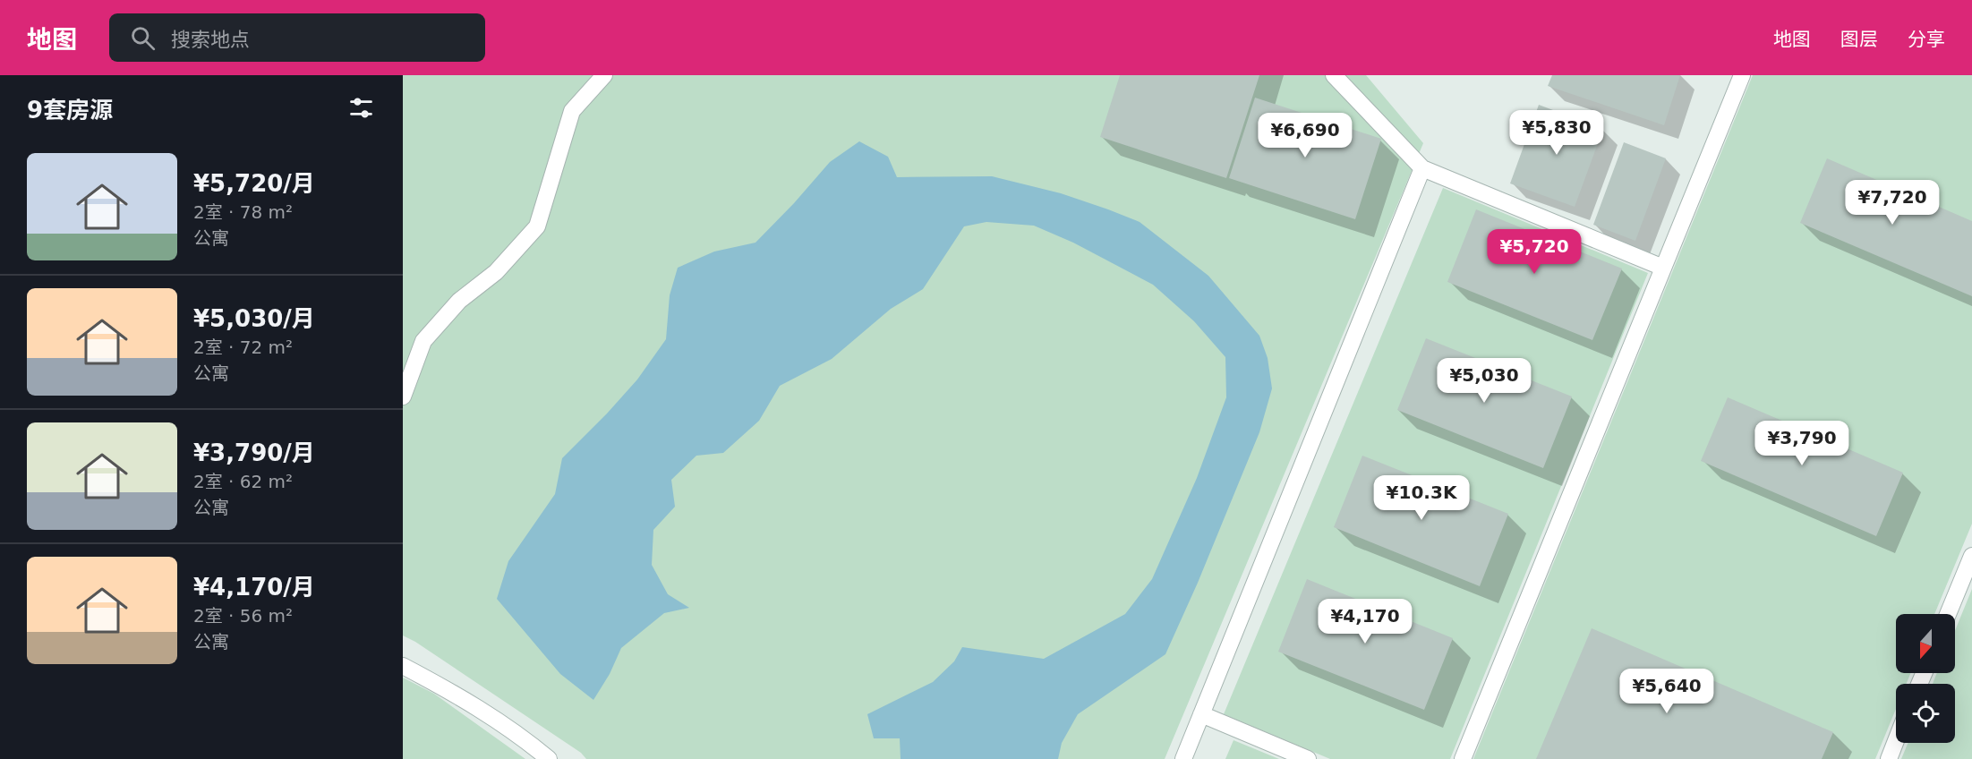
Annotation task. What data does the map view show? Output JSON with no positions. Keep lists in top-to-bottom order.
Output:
{
  "north": "bottom",
  "page": {
    "header": "地图",
    "search": "搜索地点",
    "nav": ["地图", "图层", "分享"],
    "heading": "9套房源",
    "price": [
      "¥5,830",
      "¥6,690",
      "¥7,720",
      "¥5,720",
      "¥5,030",
      "¥3,790",
      "¥10.3K",
      "¥4,170",
      "¥5,640"
    ],
    "list": [
      {
        "name": "¥5,720/月",
        "note": "2室 · 78 m² · 公寓"
      },
      {
        "name": "¥5,030/月",
        "note": "2室 · 72 m² · 公寓"
      },
      {
        "name": "¥3,790/月",
        "note": "2室 · 62 m² · 公寓"
      },
      {
        "name": "¥4,170/月",
        "note": "2室 · 56 m² · 公寓"
      }
    ]
  }
}
